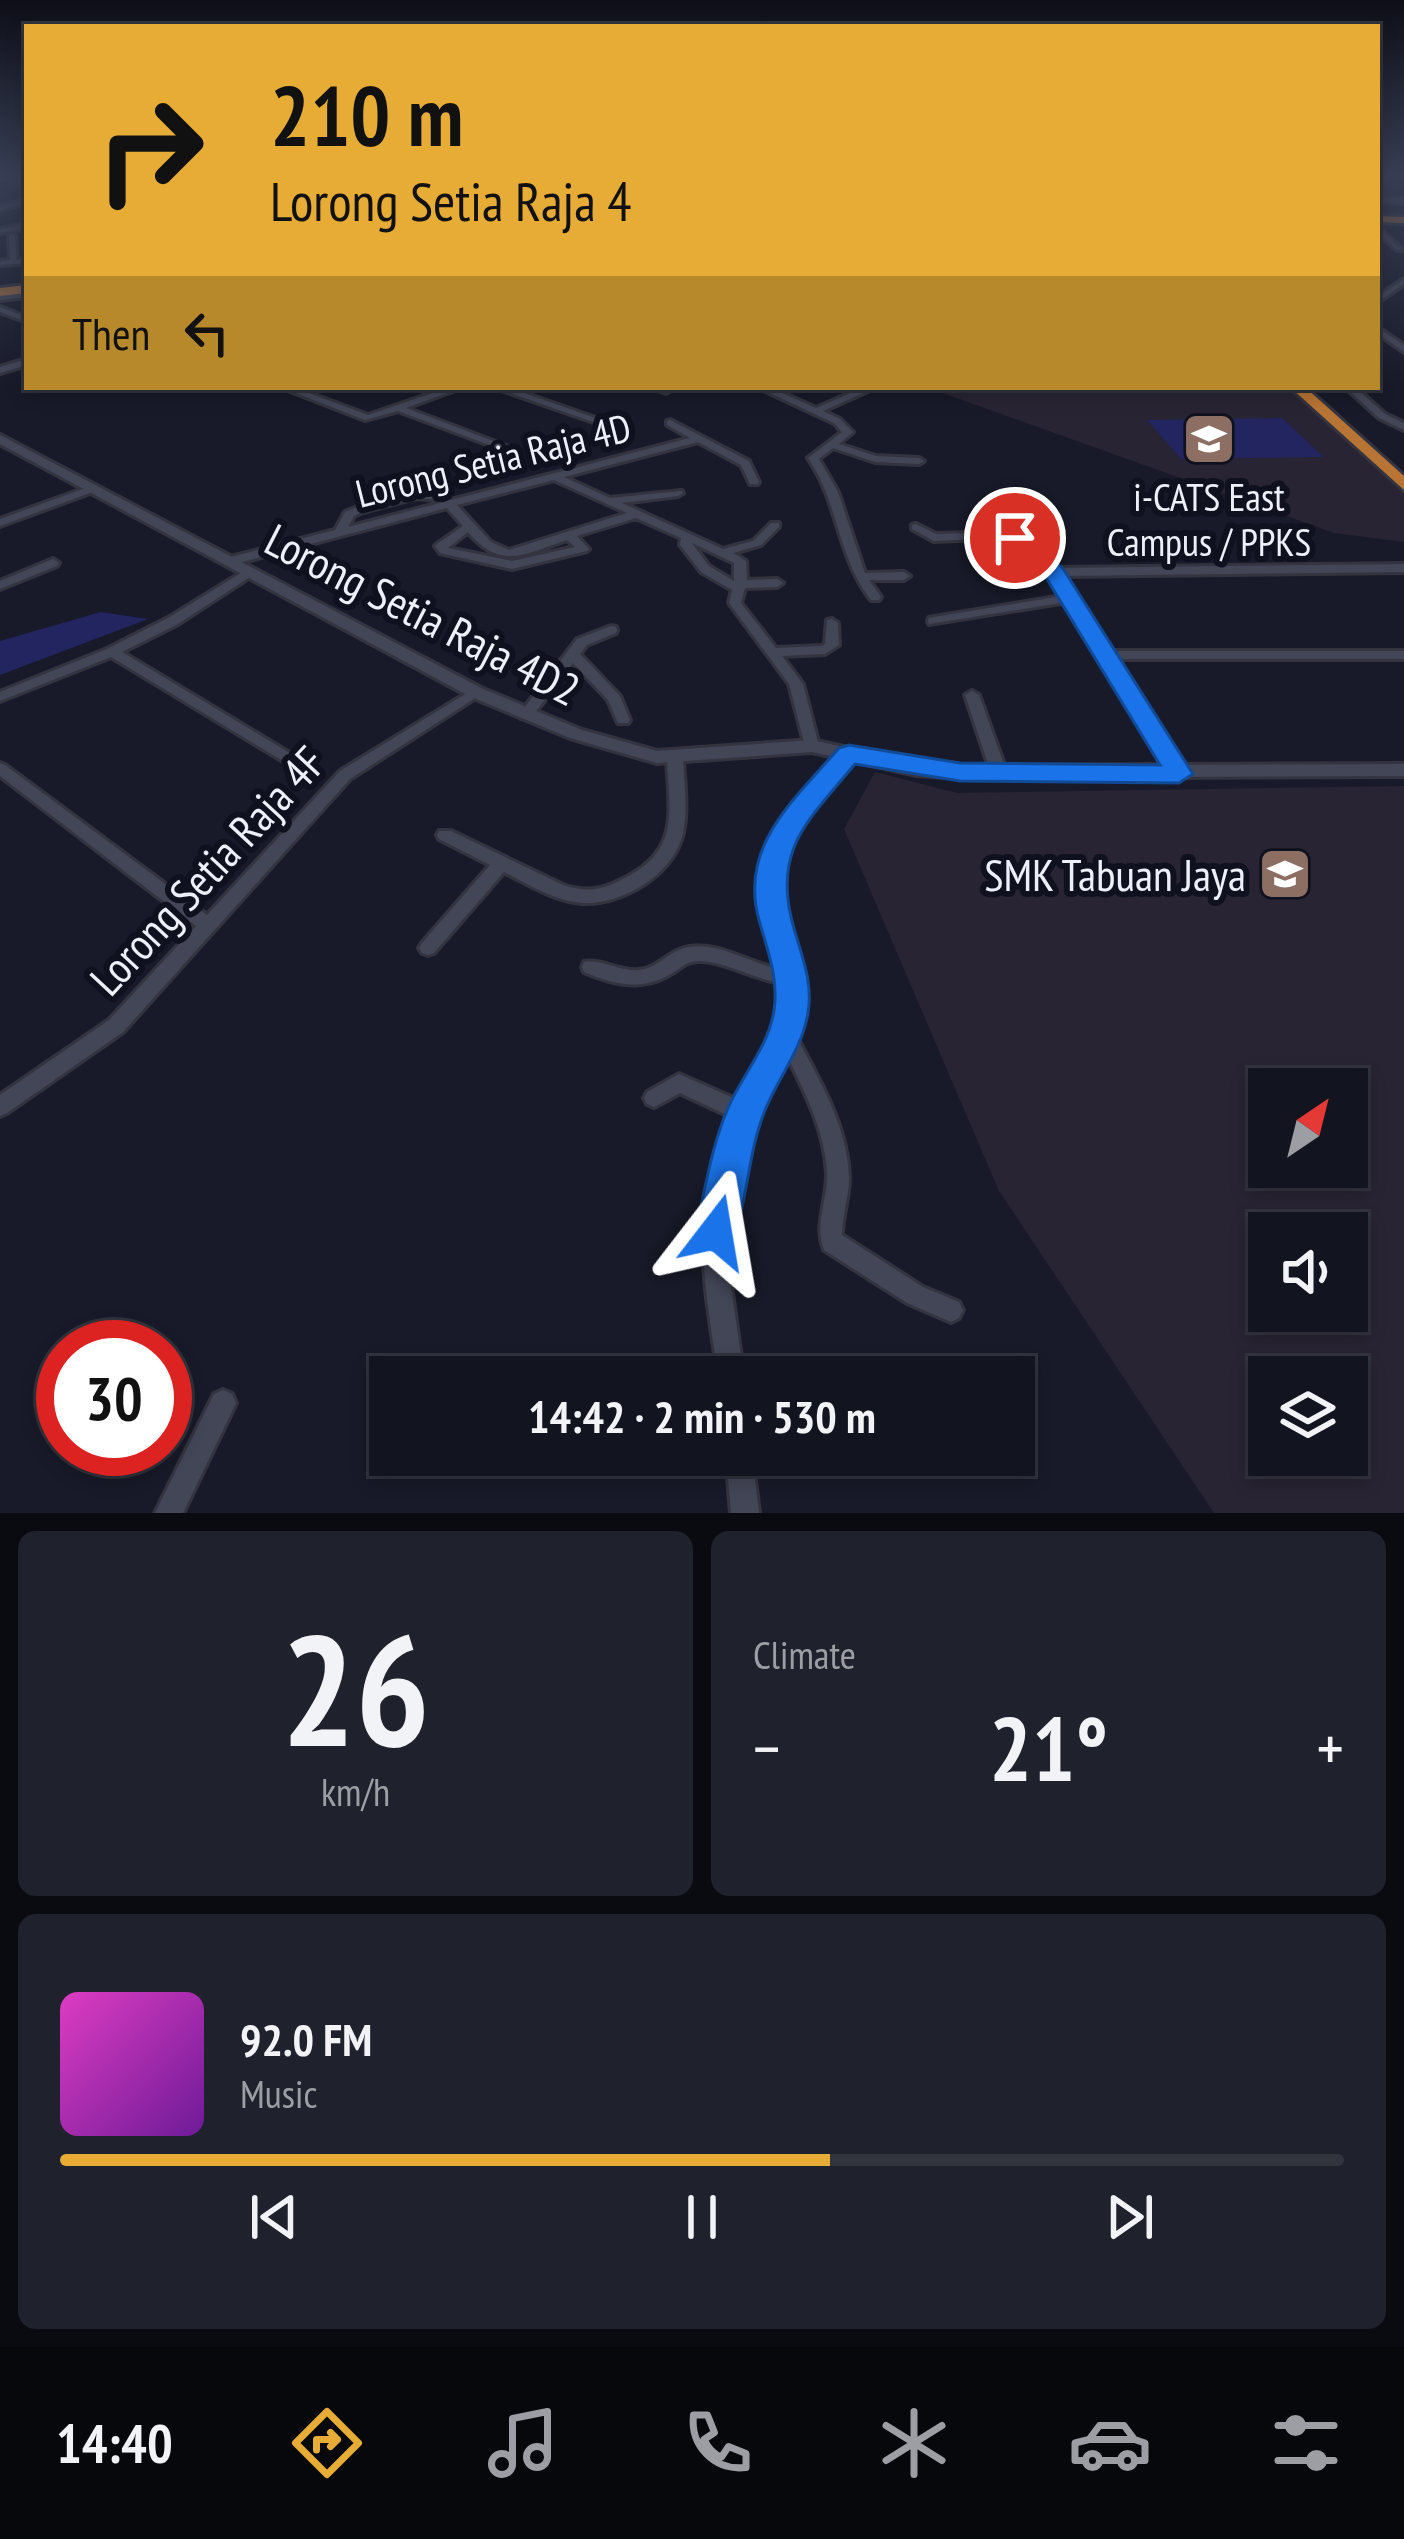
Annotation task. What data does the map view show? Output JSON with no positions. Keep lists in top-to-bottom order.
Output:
{
  "streets": {
    "street": ["Lorong Setia Raja 4D", "Lorong Setia Raja 4D2", "Lorong Setia Raja 4F"]
  },
  "crossings": [
    ["Lorong Setia Raja 4D", "Lorong Setia Raja 4D2"],
    ["Lorong Setia Raja 4D2", "Lorong Setia Raja 4F"]
  ],
  "places": {
    "school or university": ["i-CATS East Campus / PPKS", "SMK Tabuan Jaya"]
  },
  "north": "top right",
  "page": {
    "turn": ["210 m", "Lorong Setia Raja 4"],
    "then": "Then",
    "limit": "30",
    "trip": "14:42 · 2 min · 530 m",
    "tile": [
      ["26", "km/h"],
      "Climate"
    ],
    "heat": ["−", "21°", "+"],
    "song": ["92.0 FM", "Music"],
    "tabs": "14:40"
  }
}
